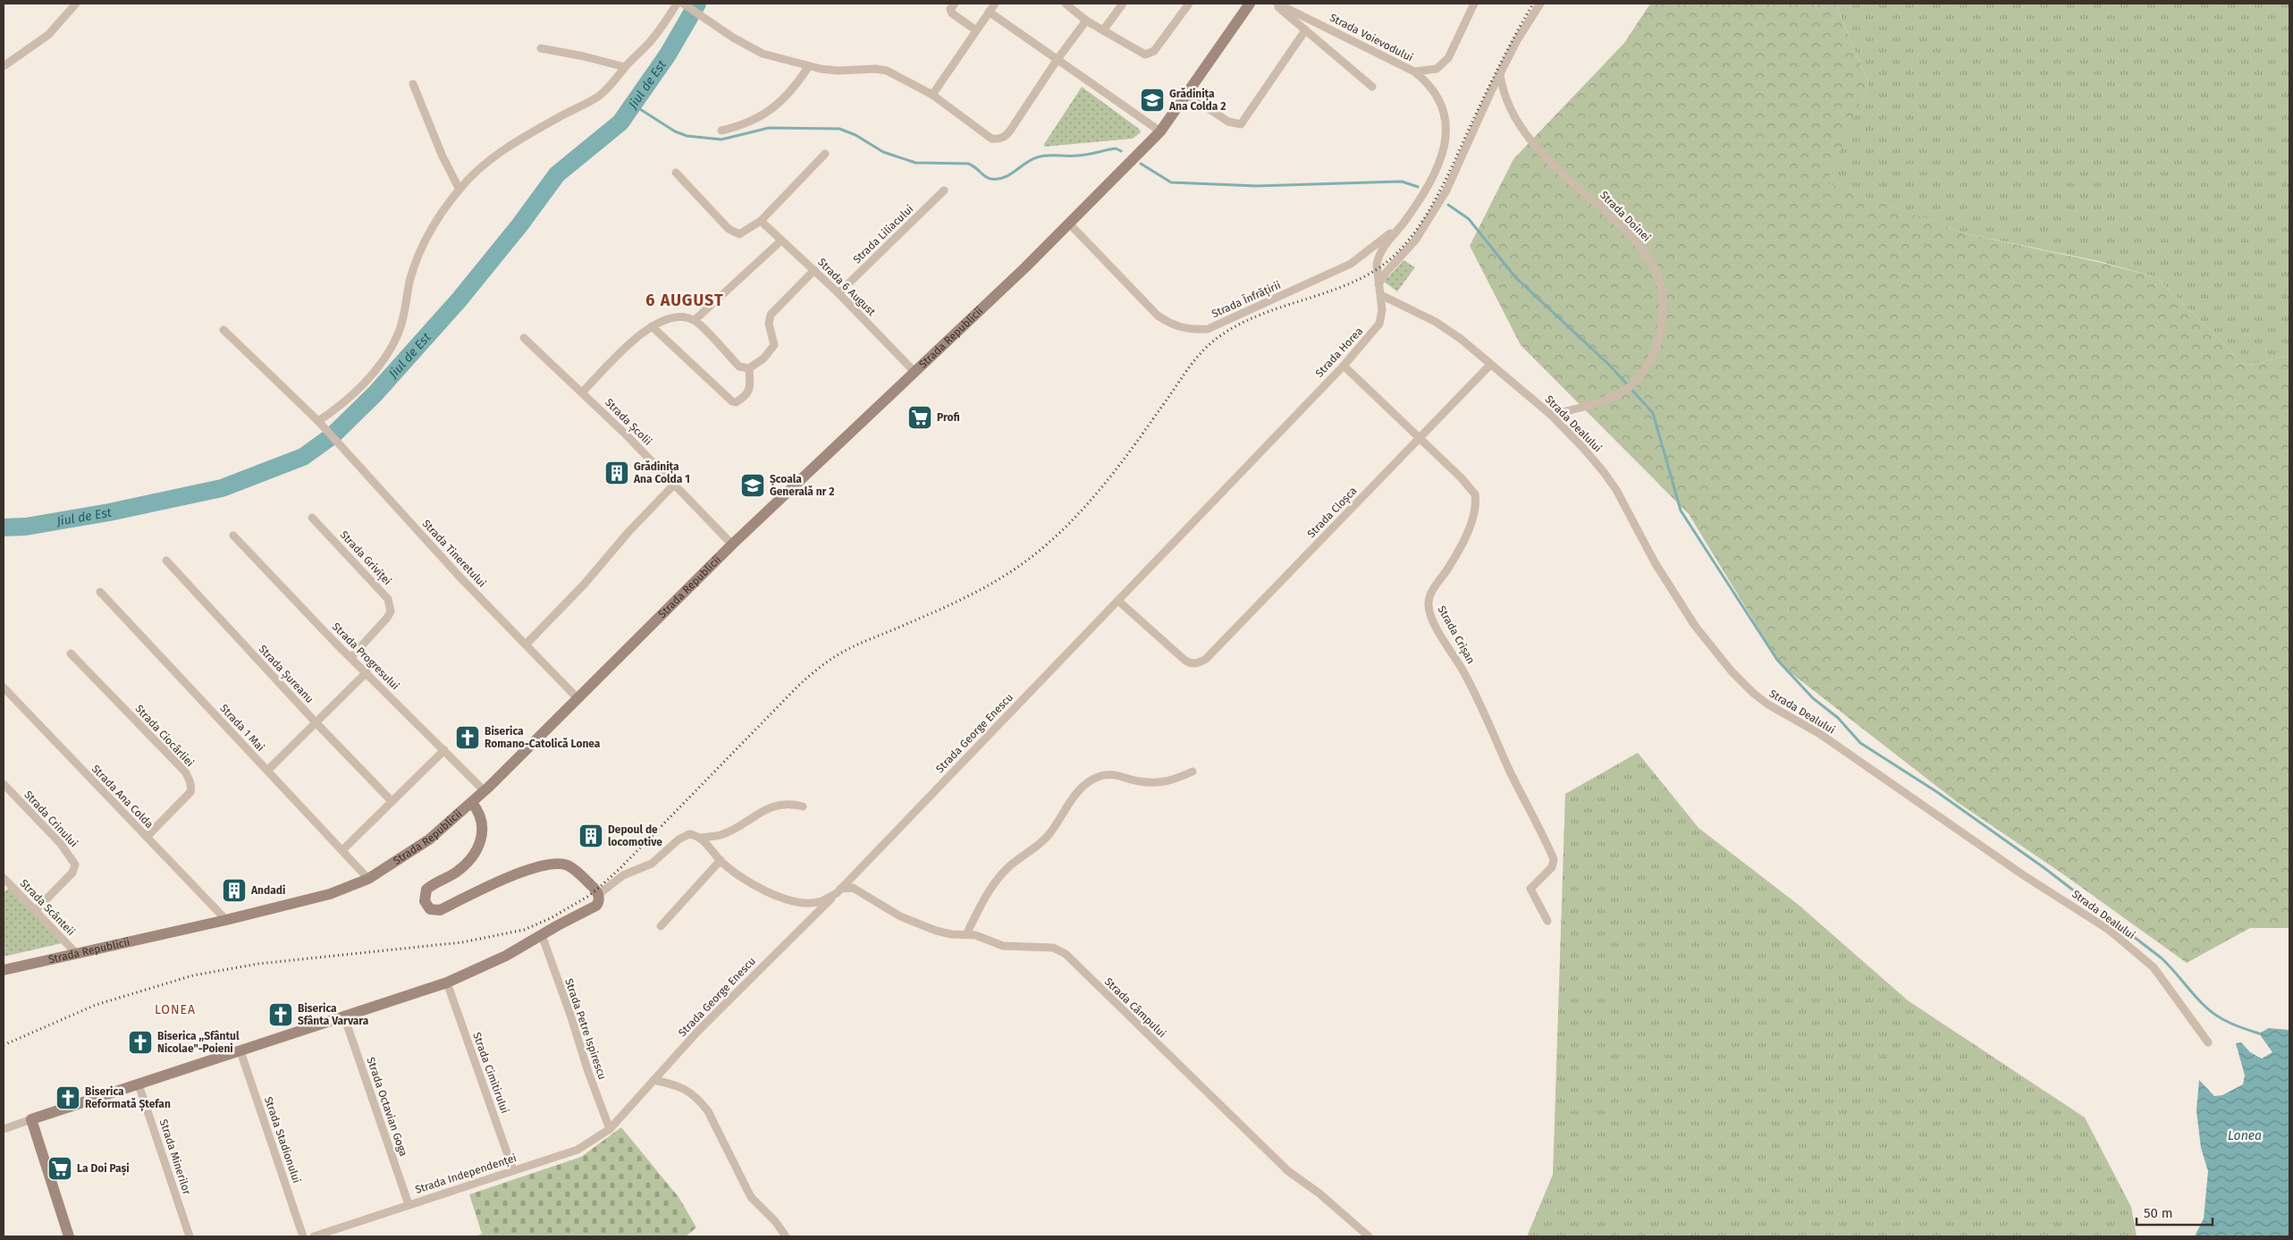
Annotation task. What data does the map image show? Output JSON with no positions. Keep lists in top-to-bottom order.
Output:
{
  "streets": {
    "main road": ["Strada Republicii"],
    "street": [
      "Strada Voievodului",
      "Strada Doinei",
      "Strada Liliacului",
      "Strada 6 August",
      "Strada Înfrățirii",
      "Strada Horea",
      "Strada Școlii",
      "Strada Dealului",
      "Strada Cloșca",
      "Strada Tineretului",
      "Strada Griviței",
      "Strada Crișan",
      "Strada Progresului",
      "Strada Șureanu",
      "Strada 1 Mai",
      "Strada George Enescu",
      "Strada Ciocârliei",
      "Strada Ana Colda",
      "Strada Crinului",
      "Strada Scânteii",
      "Strada Câmpului",
      "Strada Petre Ispirescu",
      "Strada Cimitirului",
      "Strada Octavian Goga",
      "Strada Stadionului",
      "Strada Minerilor",
      "Strada Independenței"
    ]
  },
  "crossings": [
    ["Strada Voievodului", "Strada Horea"],
    ["Strada Doinei", "Strada Dealului"],
    ["Strada Liliacului", "Strada 6 August"],
    ["Strada 6 August", "Strada Republicii"],
    ["Strada Înfrățirii", "Strada Republicii"],
    ["Strada Înfrățirii", "Strada Horea"],
    ["Strada Republicii", "Strada Școlii"],
    ["Strada Republicii", "Strada Tineretului"],
    ["Strada Republicii", "Strada Progresului"],
    ["Strada Republicii", "Strada 1 Mai"],
    ["Strada Republicii", "Strada Ana Colda"],
    ["Strada Republicii", "Strada Scânteii"],
    ["Strada Horea", "Strada Dealului"],
    ["Strada Horea", "Strada Cloșca"],
    ["Strada Horea", "Strada Crișan"],
    ["Strada Horea", "Strada George Enescu"],
    ["Strada Dealului", "Strada Cloșca"],
    ["Strada Cloșca", "Strada Crișan"],
    ["Strada Cloșca", "Strada George Enescu"],
    ["Strada Griviței", "Strada Progresului"],
    ["Strada George Enescu", "Strada Câmpului"],
    ["Strada George Enescu", "Strada Independenței"],
    ["Strada Ciocârliei", "Strada Ana Colda"],
    ["Strada Crinului", "Strada Scânteii"],
    ["Strada Petre Ispirescu", "Strada Independenței"],
    ["Strada Cimitirului", "Strada Independenței"],
    ["Strada Octavian Goga", "Strada Independenței"]
  ],
  "districts": ["6 AUGUST", "LONEA"],
  "water": ["Jiul de Est", "Lonea"],
  "places": {
    "school or university": ["Grădinița Ana Colda 2", "Școala Generală nr 2"],
    "supermarket": ["Profi", "La Doi Pași"],
    "building": ["Grădinița Ana Colda 1", "Depoul de locomotive", "Andadi"],
    "church": [
      "Biserica Romano-Catolică Lonea",
      "Biserica Sfânta Varvara",
      "Biserica ,,Sfântul Nicolae\"-Poieni",
      "Biserica Reformată Ștefan"
    ]
  },
  "scale_bar": "50 m"
}
